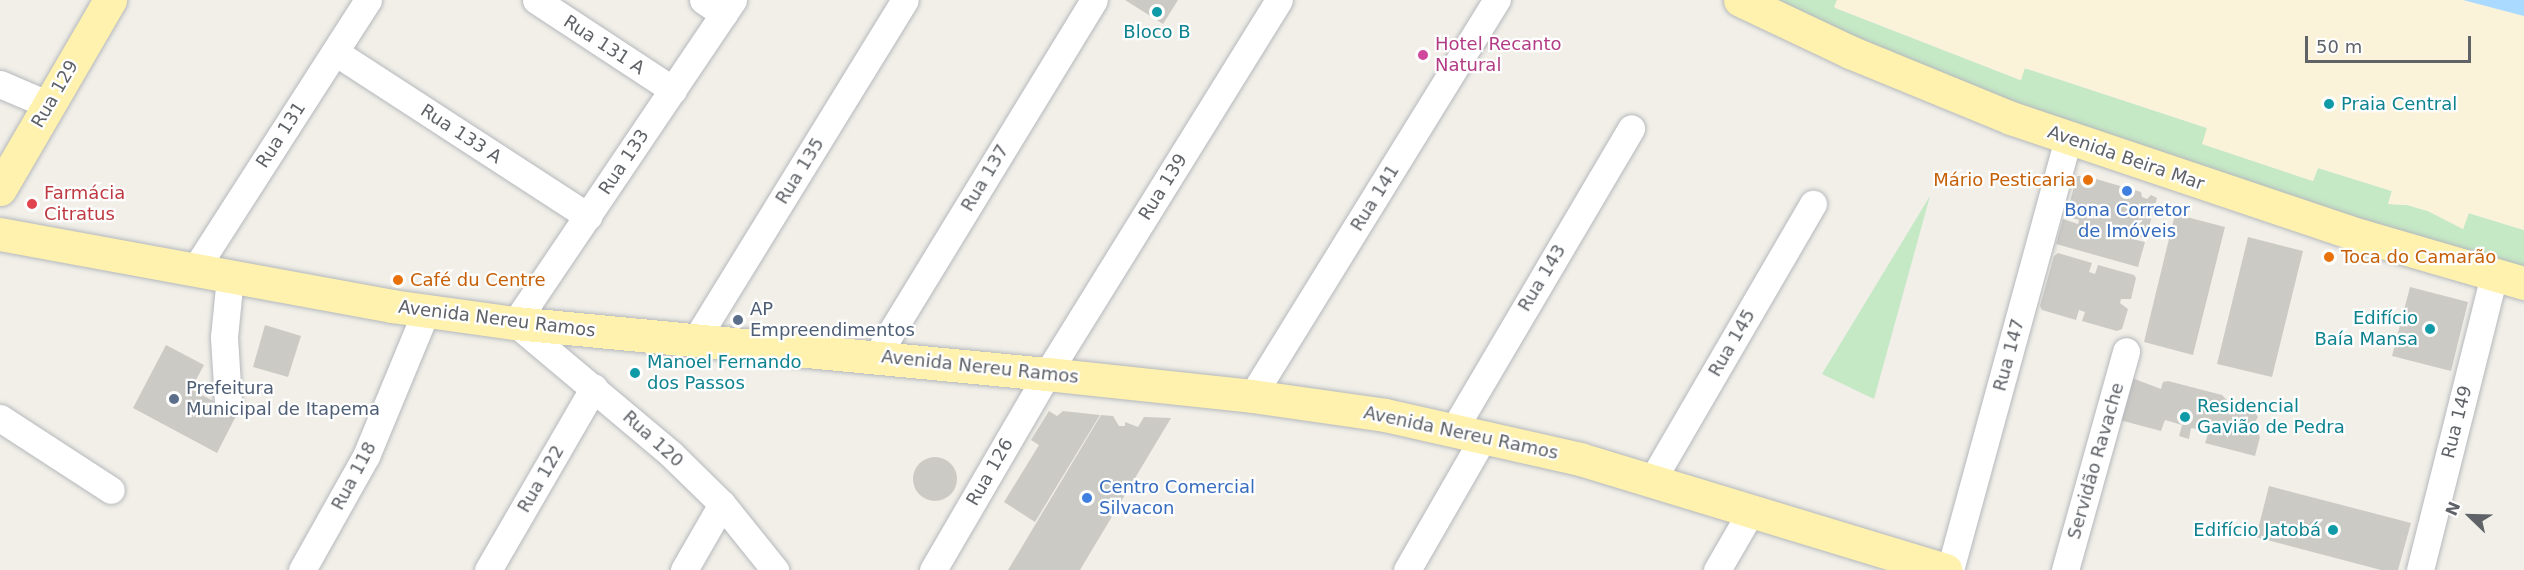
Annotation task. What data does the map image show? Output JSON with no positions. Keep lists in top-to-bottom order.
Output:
{
  "streets": {
    "main road": ["Rua 129", "Avenida Beira Mar", "Avenida Nereu Ramos"],
    "street": [
      "Rua 131 A",
      "Rua 133 A",
      "Rua 131",
      "Rua 133",
      "Rua 135",
      "Rua 137",
      "Rua 139",
      "Rua 141",
      "Rua 143",
      "Rua 145",
      "Rua 147",
      "Rua 149",
      "Rua 120",
      "Servidão Ravache",
      "Rua 126",
      "Rua 118",
      "Rua 122"
    ]
  },
  "crossings": [
    ["Rua 131 A", "Rua 133"],
    ["Rua 133 A", "Rua 131"],
    ["Rua 133 A", "Rua 133"],
    ["Rua 131", "Avenida Nereu Ramos"],
    ["Avenida Beira Mar", "Rua 147"],
    ["Avenida Beira Mar", "Rua 149"],
    ["Rua 133", "Avenida Nereu Ramos"],
    ["Rua 133", "Rua 120"],
    ["Rua 135", "Avenida Nereu Ramos"],
    ["Rua 137", "Avenida Nereu Ramos"],
    ["Rua 139", "Avenida Nereu Ramos"],
    ["Rua 139", "Rua 126"],
    ["Rua 141", "Avenida Nereu Ramos"],
    ["Rua 143", "Avenida Nereu Ramos"],
    ["Avenida Nereu Ramos", "Rua 145"],
    ["Avenida Nereu Ramos", "Rua 147"],
    ["Avenida Nereu Ramos", "Rua 120"],
    ["Avenida Nereu Ramos", "Rua 126"],
    ["Avenida Nereu Ramos", "Rua 118"],
    ["Rua 120", "Rua 122"]
  ],
  "places": [
    "Bloco B",
    "Hotel Recanto Natural",
    "Praia Central",
    "Mário Pesticaria",
    "Bona Corretor de Imóveis",
    "Farmácia Citratus",
    "Toca do Camarão",
    "Café du Centre",
    "AP Empreendimentos",
    "Edifício Baía Mansa",
    "Manoel Fernando dos Passos",
    "Prefeitura Municipal de Itapema",
    "Residencial Gavião de Pedra",
    "Centro Comercial Silvacon",
    "Edifício Jatobá"
  ],
  "scale_bar": "50 m",
  "north": "top left"
}
